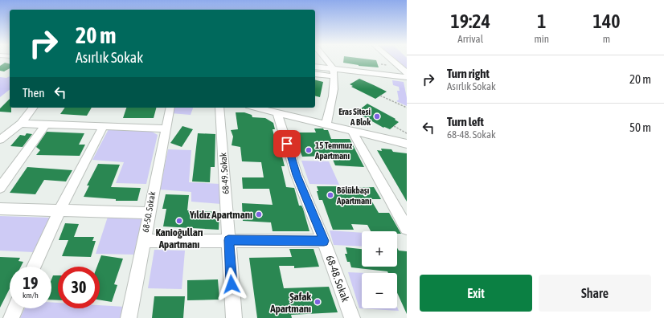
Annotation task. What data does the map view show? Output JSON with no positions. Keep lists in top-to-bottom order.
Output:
{
  "streets": {
    "street": ["68-49. Sokak", "68-50. Sokak", "68-48. Sokak"]
  },
  "places": [
    "Eras Sitesi A Blok",
    "15 Temmuz Apartmanı",
    "Bölükbaşı Apartmanı",
    "Yıldız Apartmanı",
    "Kanioğulları Apartmanı",
    "Şafak Apartmanı"
  ],
  "page": {
    "eta": [
      "19:24",
      "Arrival",
      "1",
      "min",
      "140",
      "m"
    ],
    "turn": ["20 m", "Asırlık Sokak"],
    "list": [
      {
        "name": "Turn right",
        "note": "Asırlık Sokak",
        "value": "20 m"
      },
      {
        "name": "Turn left",
        "note": "68-48. Sokak",
        "value": "50 m"
      }
    ],
    "then": "Then",
    "map_buttons": ["+", "−"],
    "speed": "19 km/h",
    "limit": "30",
    "buttons": ["Exit", "Share"]
  }
}
